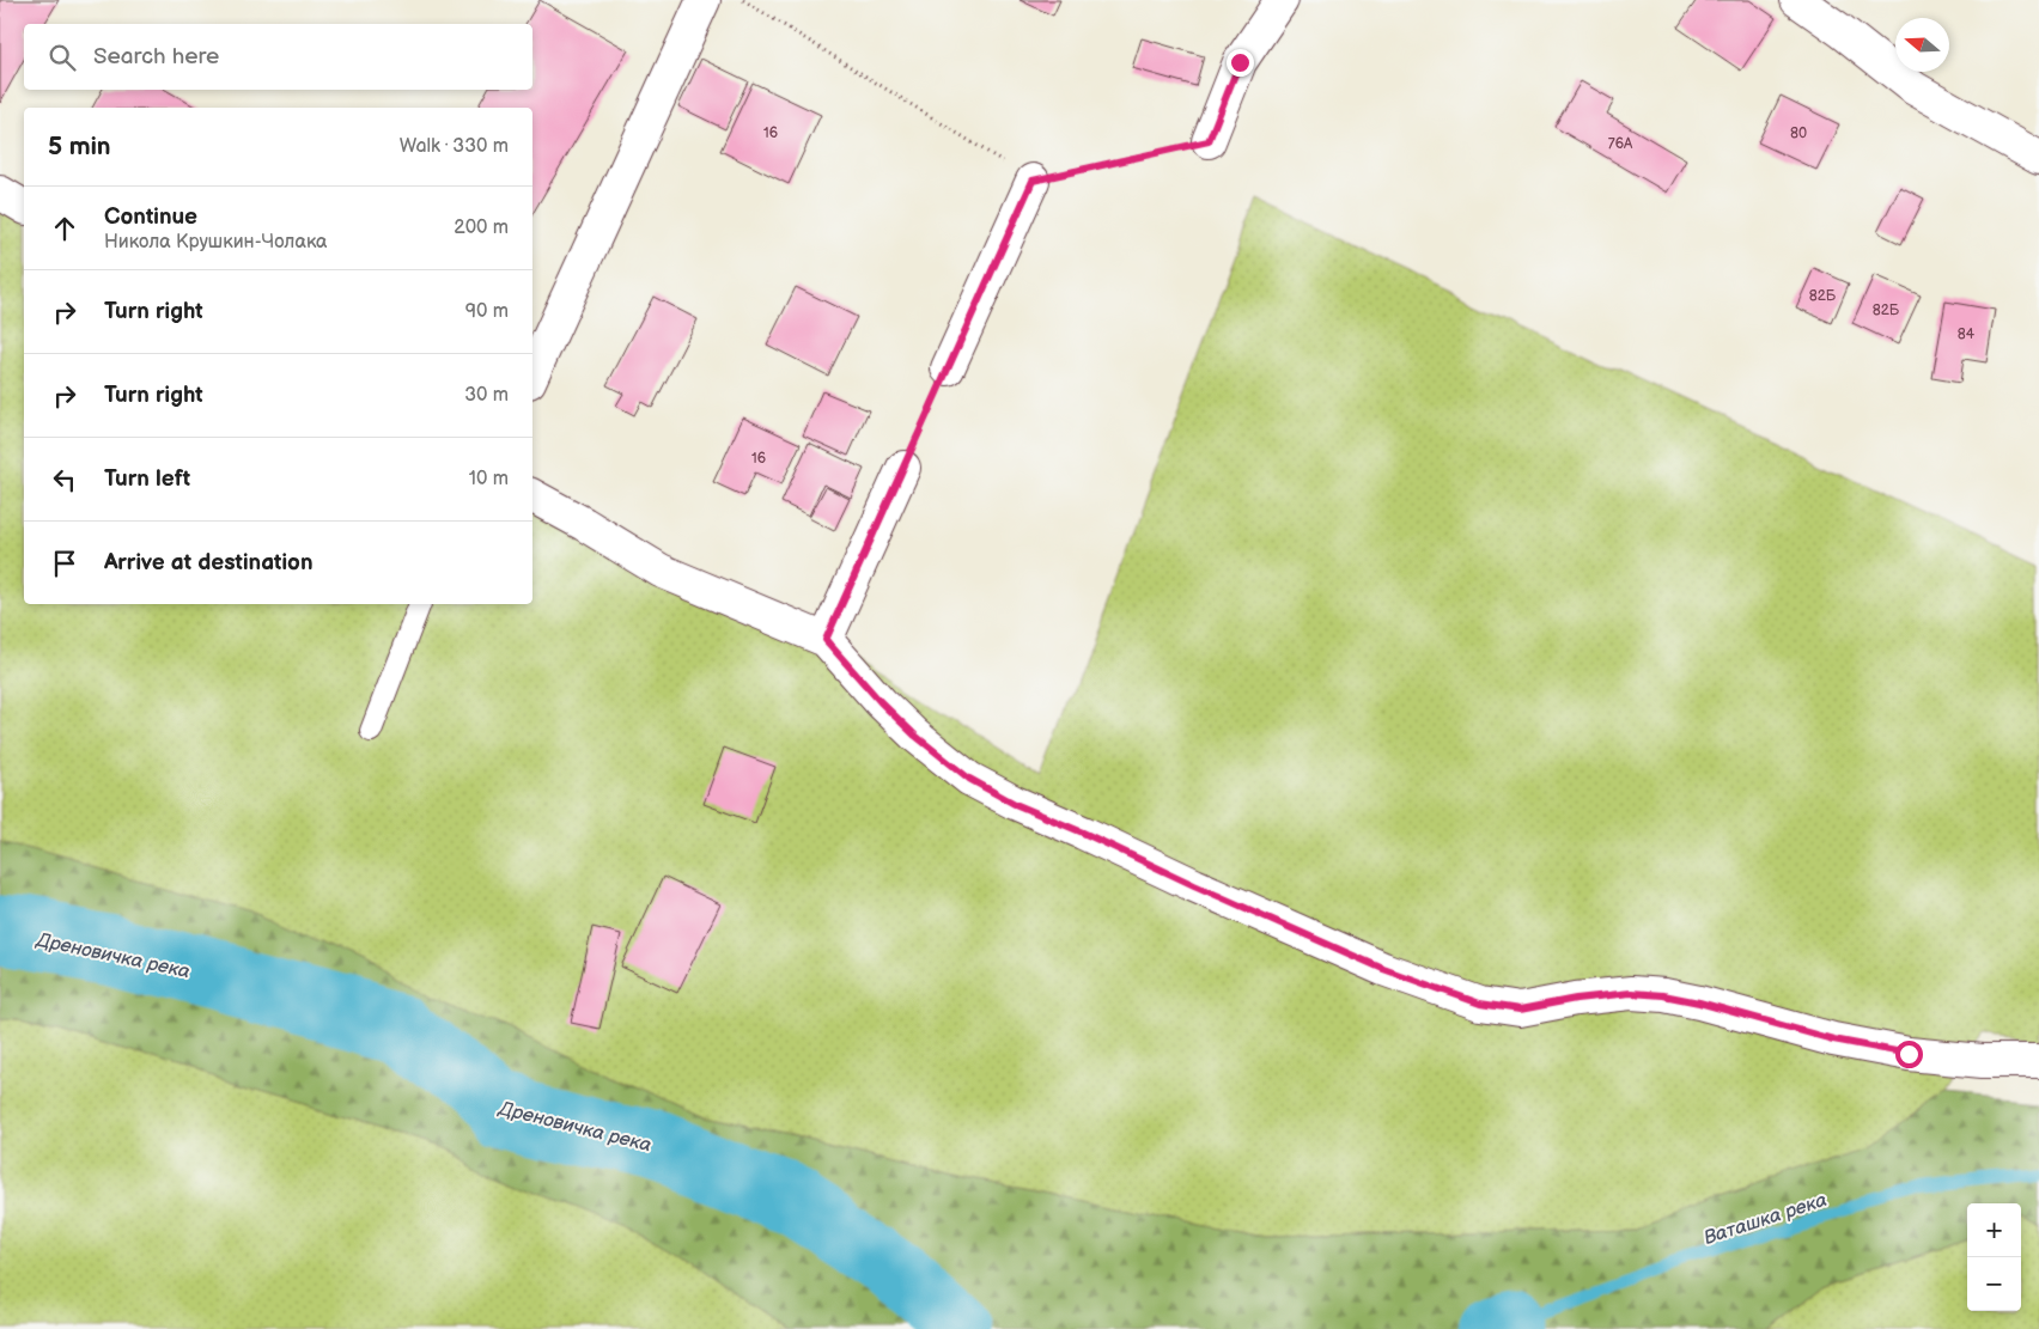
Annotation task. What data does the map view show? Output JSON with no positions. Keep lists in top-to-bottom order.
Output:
{
  "water": ["Дреновичка река", "Ваташка река"],
  "house_numbers": [
    "16",
    "80",
    "76А",
    "82Б",
    "82Б",
    "84",
    "16"
  ],
  "north": "left",
  "page": {
    "search": "Search here",
    "heading": ["5 min", "Walk · 330 m"],
    "list": [
      ["Continue", "Никола Крушкин-Чолака", "200 m"],
      ["Turn right", "90 m"],
      ["Turn right", "30 m"],
      ["Turn left", "10 m"],
      "Arrive at destination"
    ],
    "map_buttons": ["+", "−"]
  }
}
